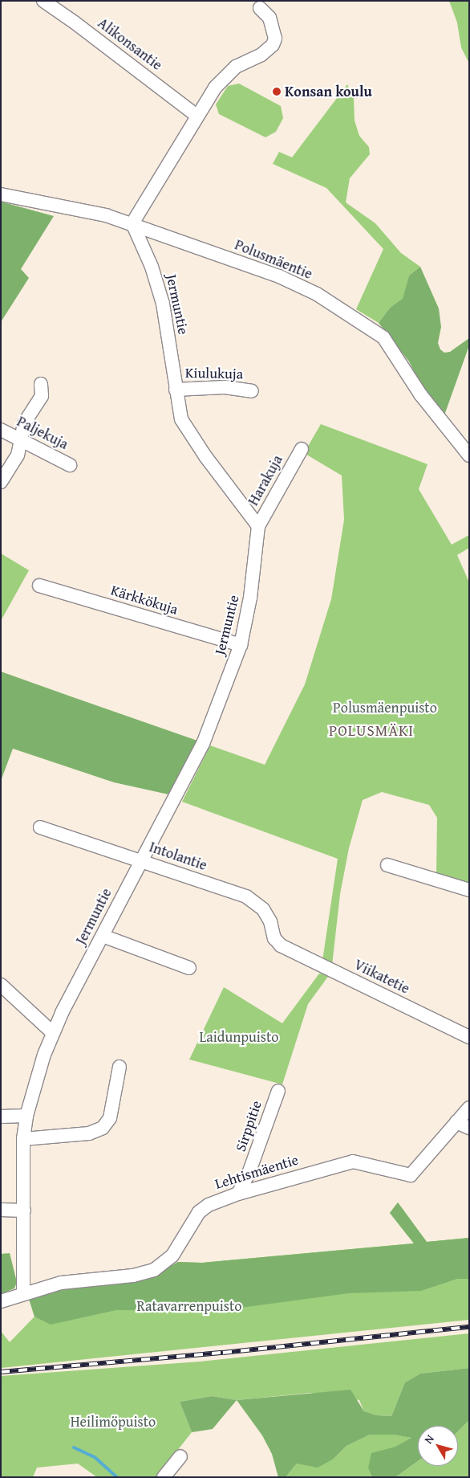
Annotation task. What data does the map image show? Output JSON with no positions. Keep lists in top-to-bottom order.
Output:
{
  "streets": {
    "street": [
      "Alikonsantie",
      "Polusmäentie",
      "Jermuntie",
      "Kiulukuja",
      "Paljekuja",
      "Harakuja",
      "Kärkkökuja",
      "Intolantie",
      "Viikatetie",
      "Sirppitie",
      "Lehtismäentie"
    ]
  },
  "crossings": [
    ["Polusmäentie", "Jermuntie"],
    ["Jermuntie", "Kiulukuja"],
    ["Jermuntie", "Harakuja"],
    ["Jermuntie", "Kärkkökuja"],
    ["Jermuntie", "Intolantie"],
    ["Jermuntie", "Lehtismäentie"],
    ["Intolantie", "Viikatetie"],
    ["Sirppitie", "Lehtismäentie"]
  ],
  "districts": ["POLUSMÄKI"],
  "parks": [
    "Polusmäenpuisto",
    "Laidunpuisto",
    "Ratavarrenpuisto",
    "Heilimöpuisto"
  ],
  "places": ["Konsan koulu"],
  "north": "top left"
}
